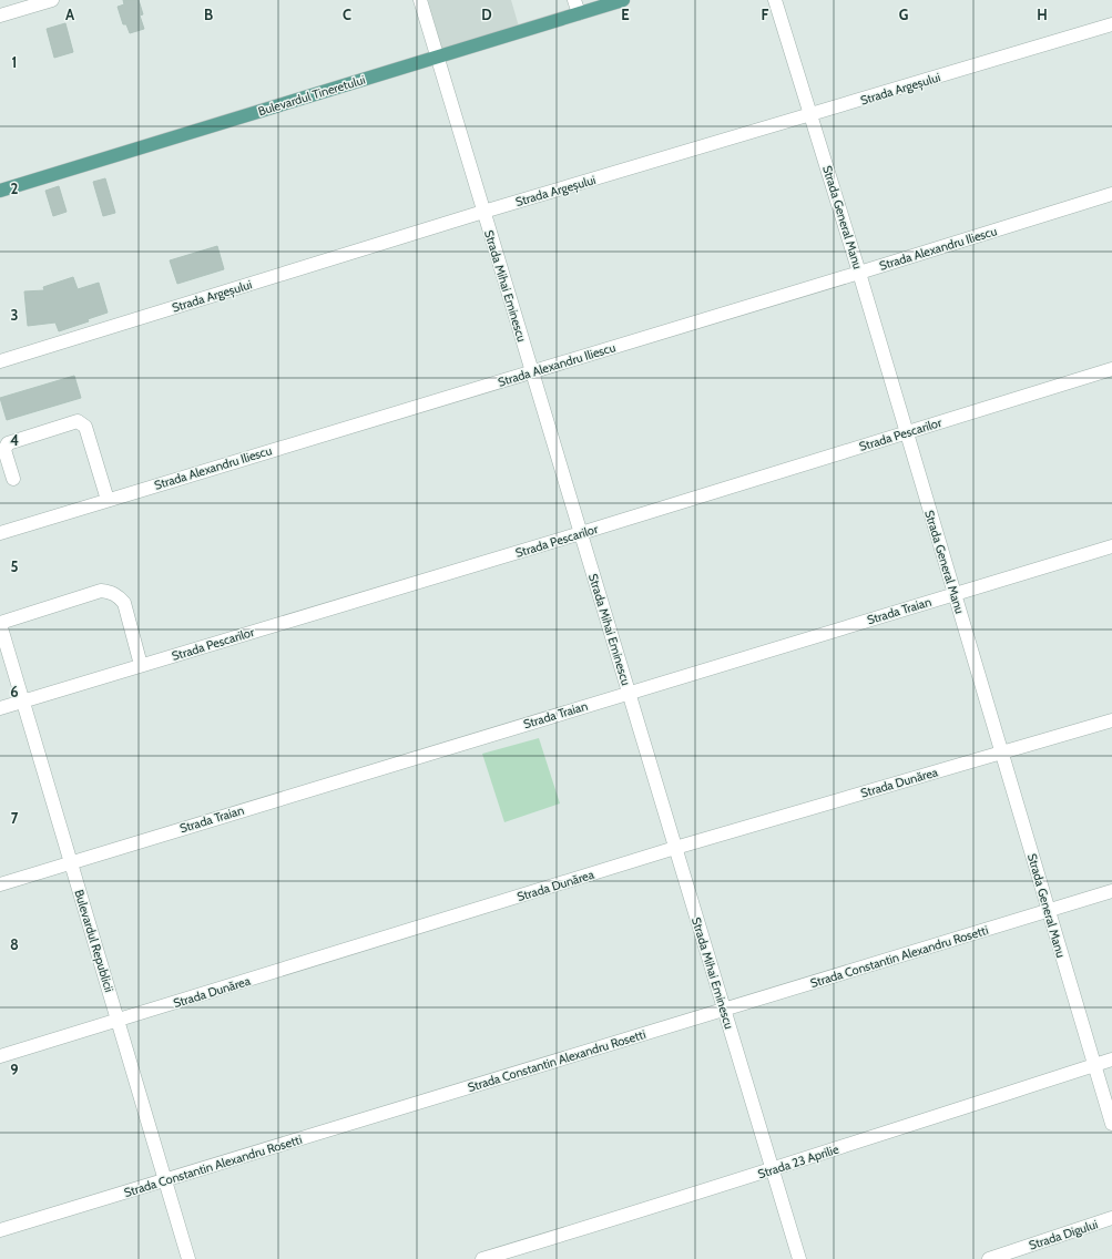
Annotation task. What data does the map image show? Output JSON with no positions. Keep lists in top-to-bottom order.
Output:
{
  "streets": {
    "main road": ["Bulevardul Tineretului"],
    "street": [
      "Strada Argeșului",
      "Strada General Manu",
      "Strada Alexandru Iliescu",
      "Strada Mihai Eminescu",
      "Strada Pescarilor",
      "Strada Traian",
      "Strada Dunărea",
      "Bulevardul Republicii",
      "Strada Constantin Alexandru Rosetti",
      "Strada 23 Aprilie",
      "Strada Digului"
    ]
  },
  "crossings": [
    ["Strada Argeșului", "Strada General Manu"],
    ["Strada Argeșului", "Strada Mihai Eminescu"],
    ["Bulevardul Tineretului", "Strada Mihai Eminescu"],
    ["Strada General Manu", "Strada Alexandru Iliescu"],
    ["Strada General Manu", "Strada Pescarilor"],
    ["Strada General Manu", "Strada Traian"],
    ["Strada General Manu", "Strada Dunărea"],
    ["Strada General Manu", "Strada Constantin Alexandru Rosetti"],
    ["Strada General Manu", "Strada 23 Aprilie"],
    ["Strada Alexandru Iliescu", "Strada Mihai Eminescu"],
    ["Strada Mihai Eminescu", "Strada Pescarilor"],
    ["Strada Mihai Eminescu", "Strada Traian"],
    ["Strada Mihai Eminescu", "Strada Dunărea"],
    ["Strada Mihai Eminescu", "Strada Constantin Alexandru Rosetti"],
    ["Strada Mihai Eminescu", "Strada 23 Aprilie"],
    ["Strada Pescarilor", "Bulevardul Republicii"],
    ["Strada Traian", "Bulevardul Republicii"],
    ["Strada Dunărea", "Bulevardul Republicii"],
    ["Bulevardul Republicii", "Strada Constantin Alexandru Rosetti"]
  ],
  "grid": {
    "columns": [
      "A",
      "B",
      "C",
      "D",
      "E",
      "F",
      "G",
      "H"
    ],
    "rows": [
      "1",
      "2",
      "3",
      "4",
      "5",
      "6",
      "7",
      "8",
      "9"
    ]
  }
}
